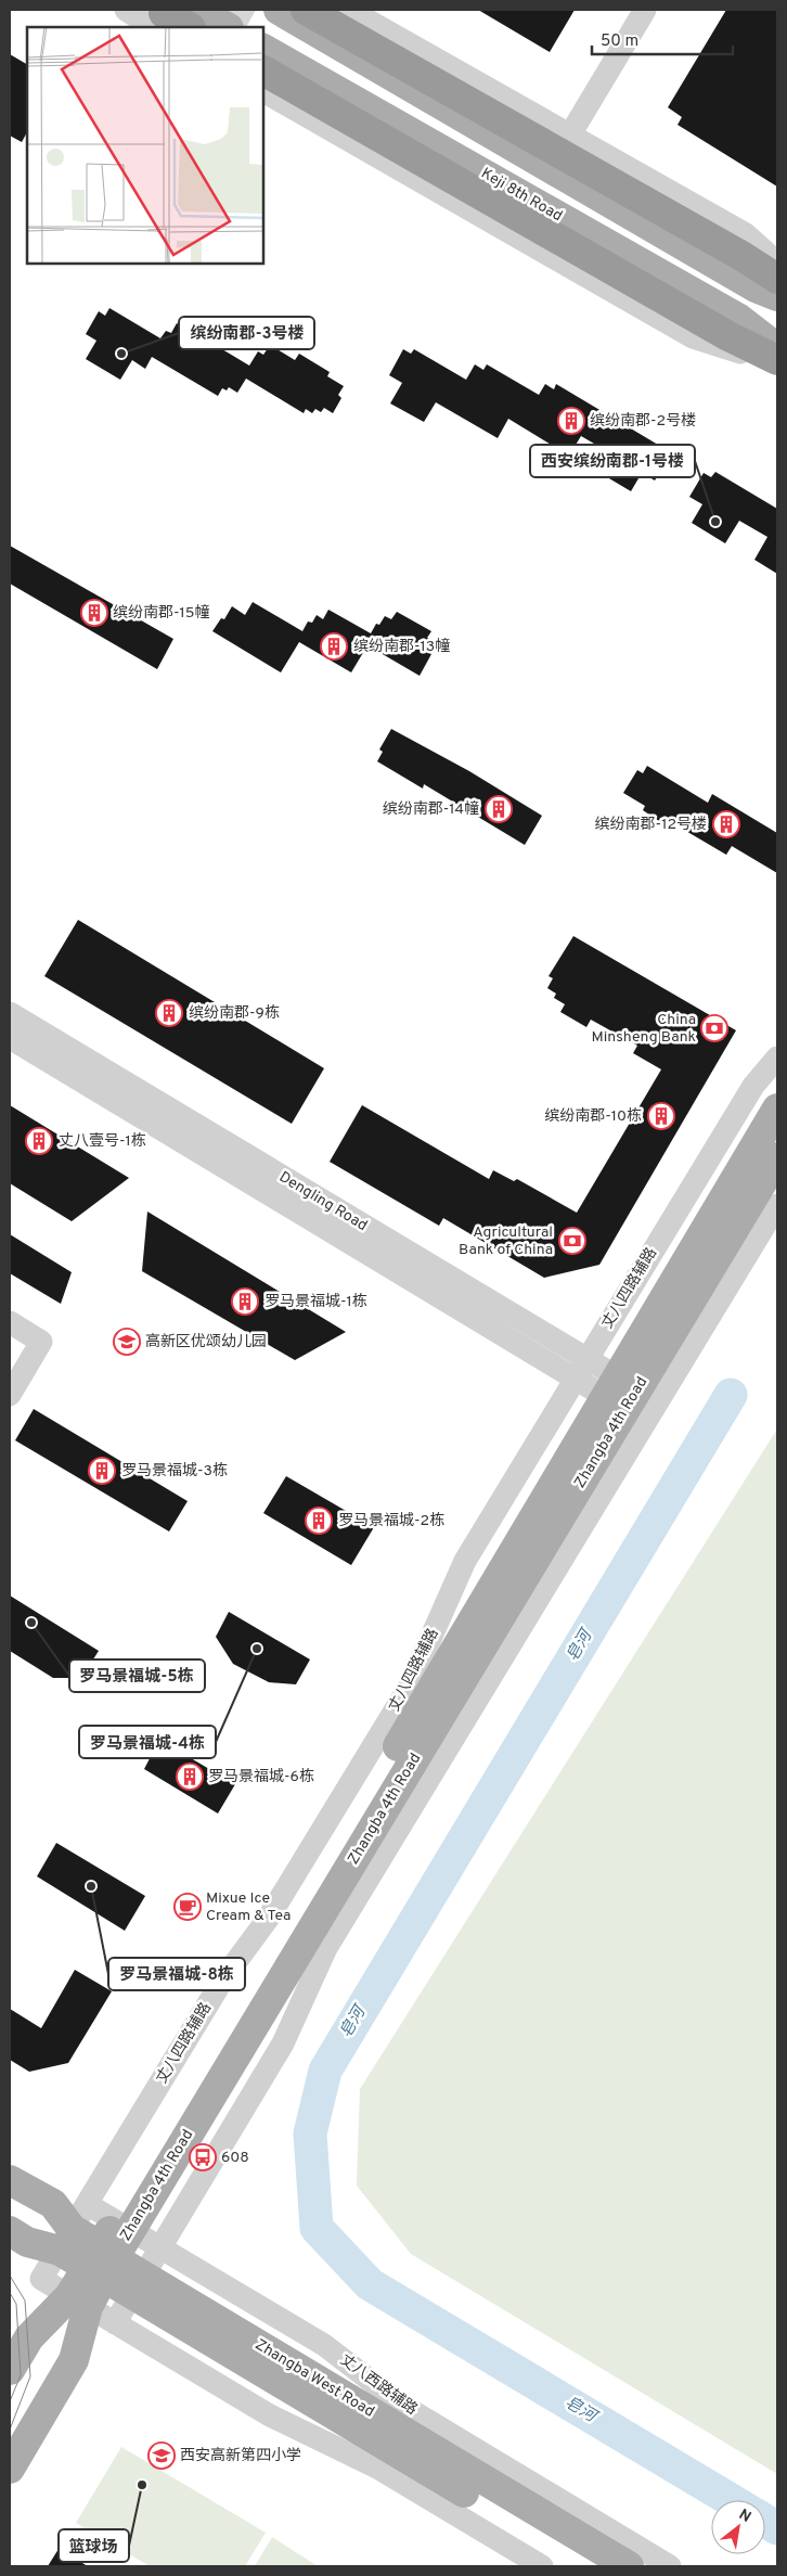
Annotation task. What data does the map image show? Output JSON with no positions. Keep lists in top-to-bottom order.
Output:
{
  "streets": {
    "main road": ["Keji 8th Road", "Zhangba 4th Road", "Zhangba West Road"],
    "street": ["Dengling Road", "丈八四路辅路", "丈八西路辅路"]
  },
  "crossings": [
    ["Dengling Road", "丈八四路辅路"],
    ["Dengling Road", "Zhangba 4th Road"],
    ["丈八四路辅路", "Zhangba 4th Road"],
    ["丈八四路辅路", "Zhangba West Road"],
    ["丈八四路辅路", "丈八西路辅路"],
    ["Zhangba 4th Road", "Zhangba West Road"],
    ["Zhangba 4th Road", "丈八西路辅路"]
  ],
  "water": ["皂河"],
  "places": {
    "other": [
      "缤纷南郡-3号楼",
      "西安缤纷南郡-1号楼",
      "罗马景福城-5栋",
      "罗马景福城-4栋",
      "罗马景福城-8栋",
      "篮球场"
    ],
    "building": [
      "缤纷南郡-2号楼",
      "缤纷南郡-15幢",
      "缤纷南郡-13幢",
      "缤纷南郡-14幢",
      "缤纷南郡-12号楼",
      "缤纷南郡-9栋",
      "缤纷南郡-10栋",
      "丈八壹号-1栋",
      "罗马景福城-1栋",
      "罗马景福城-3栋",
      "罗马景福城-2栋",
      "罗马景福城-6栋"
    ],
    "bank": ["China Minsheng Bank", "Agricultural Bank of China"],
    "school or university": ["高新区优颂幼儿园", "西安高新第四小学"],
    "cafe": ["Mixue Ice Cream & Tea"],
    "bus stop": ["608"]
  },
  "scale_bar": "50 m",
  "north": "top right"
}
